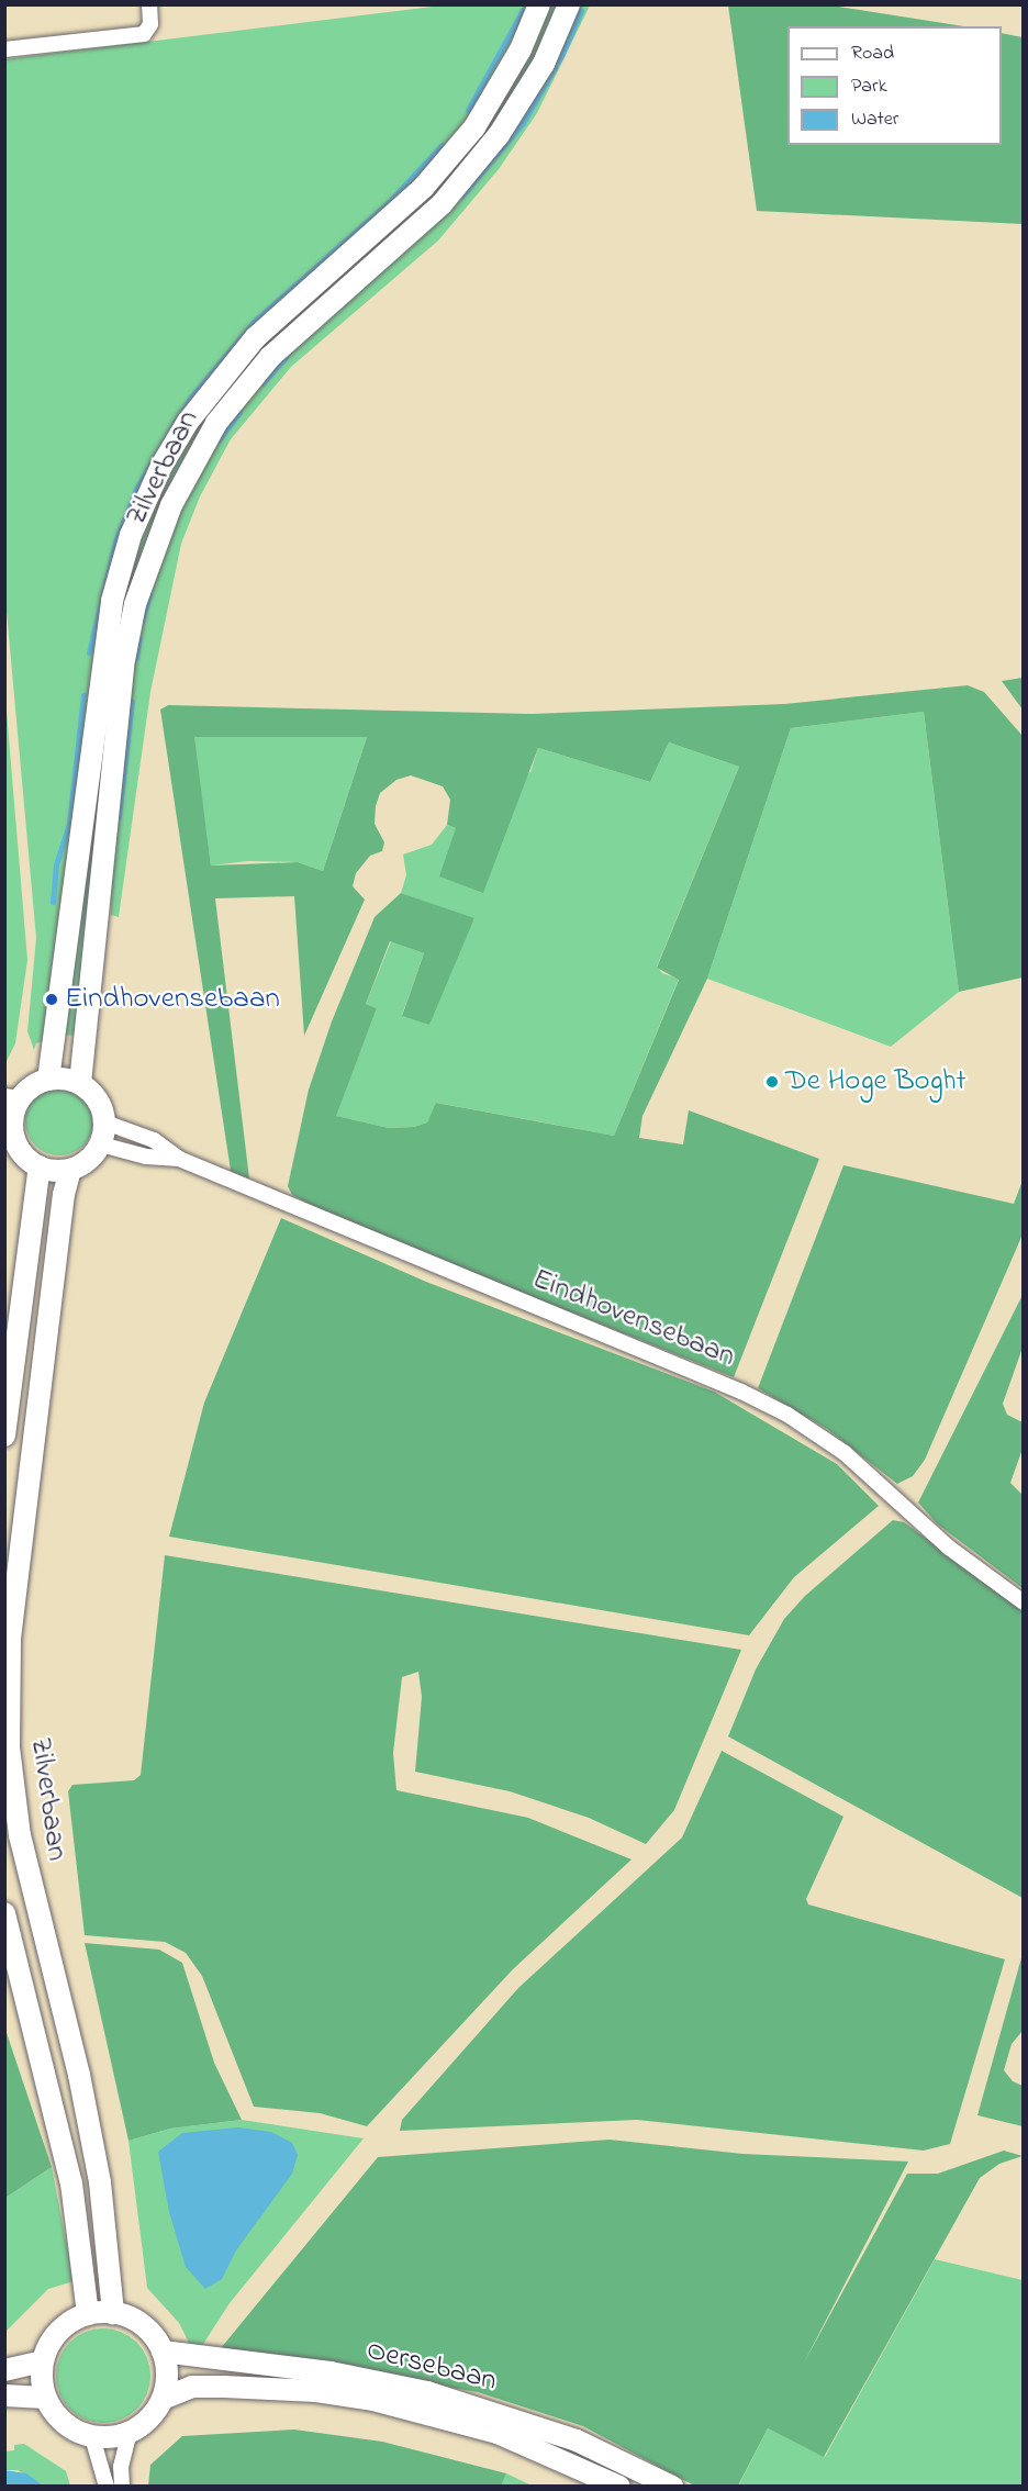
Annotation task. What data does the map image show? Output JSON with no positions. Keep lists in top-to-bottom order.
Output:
{
  "streets": {
    "main road": ["Zilverbaan", "Oersebaan"],
    "street": ["Eindhovensebaan"]
  },
  "crossings": [
    ["Zilverbaan", "Eindhovensebaan"],
    ["Zilverbaan", "Oersebaan"]
  ],
  "places": ["Eindhovensebaan", "De Hoge Boght"],
  "legend": ["Road", "Park", "Water"]
}
